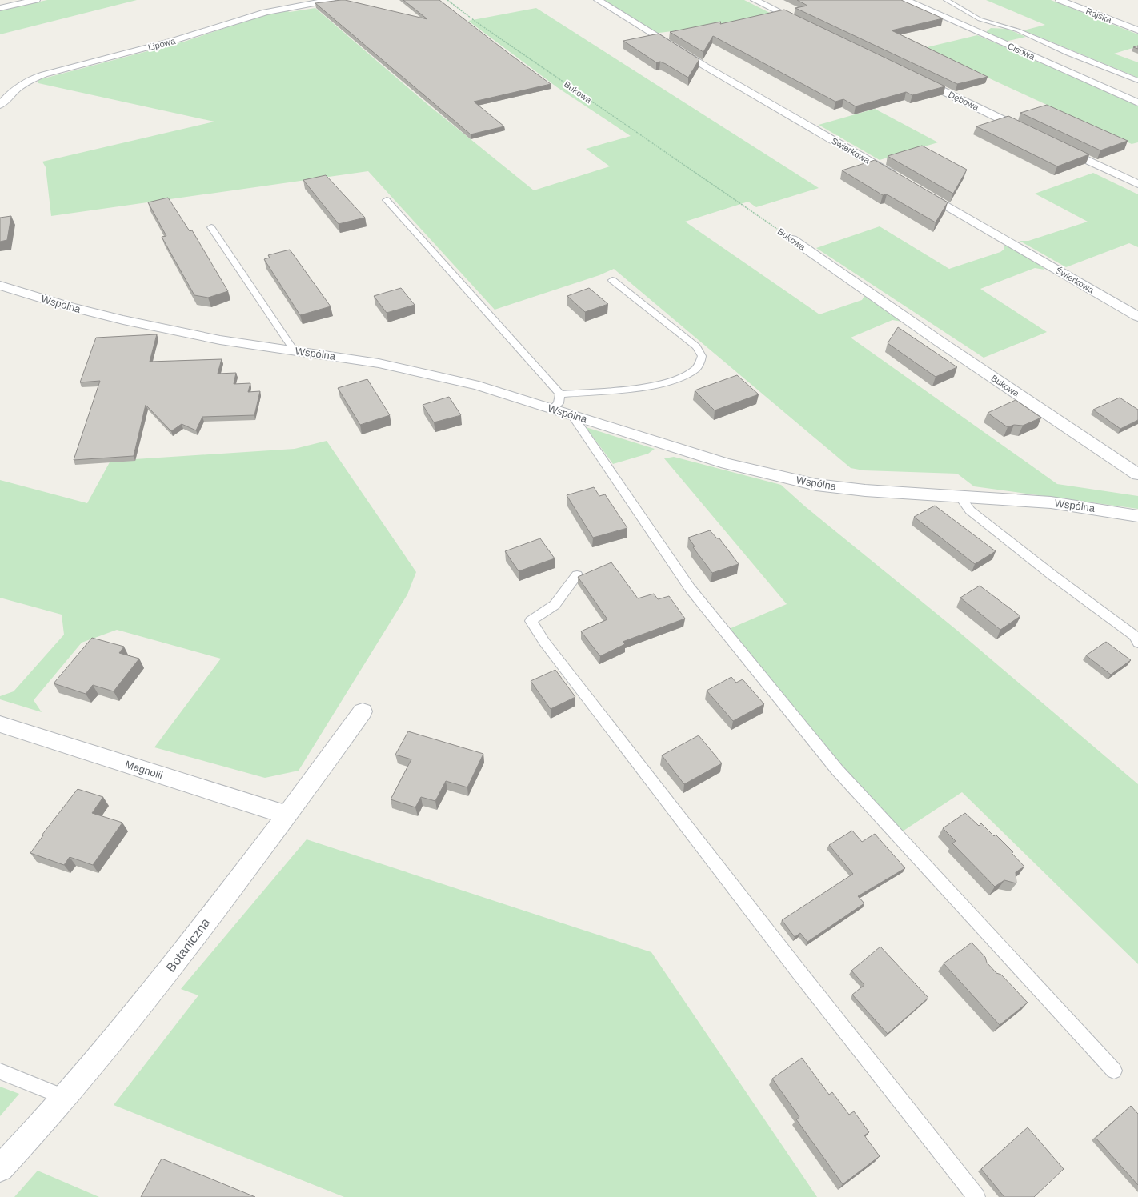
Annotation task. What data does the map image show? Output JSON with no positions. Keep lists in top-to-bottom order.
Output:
{
  "streets": {
    "street": [
      "Rajska",
      "Lipowa",
      "Cisowa",
      "Bukowa",
      "Dębowa",
      "Świerkowa",
      "Wspólna",
      "Magnolii",
      "Botaniczna"
    ]
  },
  "crossings": [
    ["Magnolii", "Botaniczna"]
  ]
}
